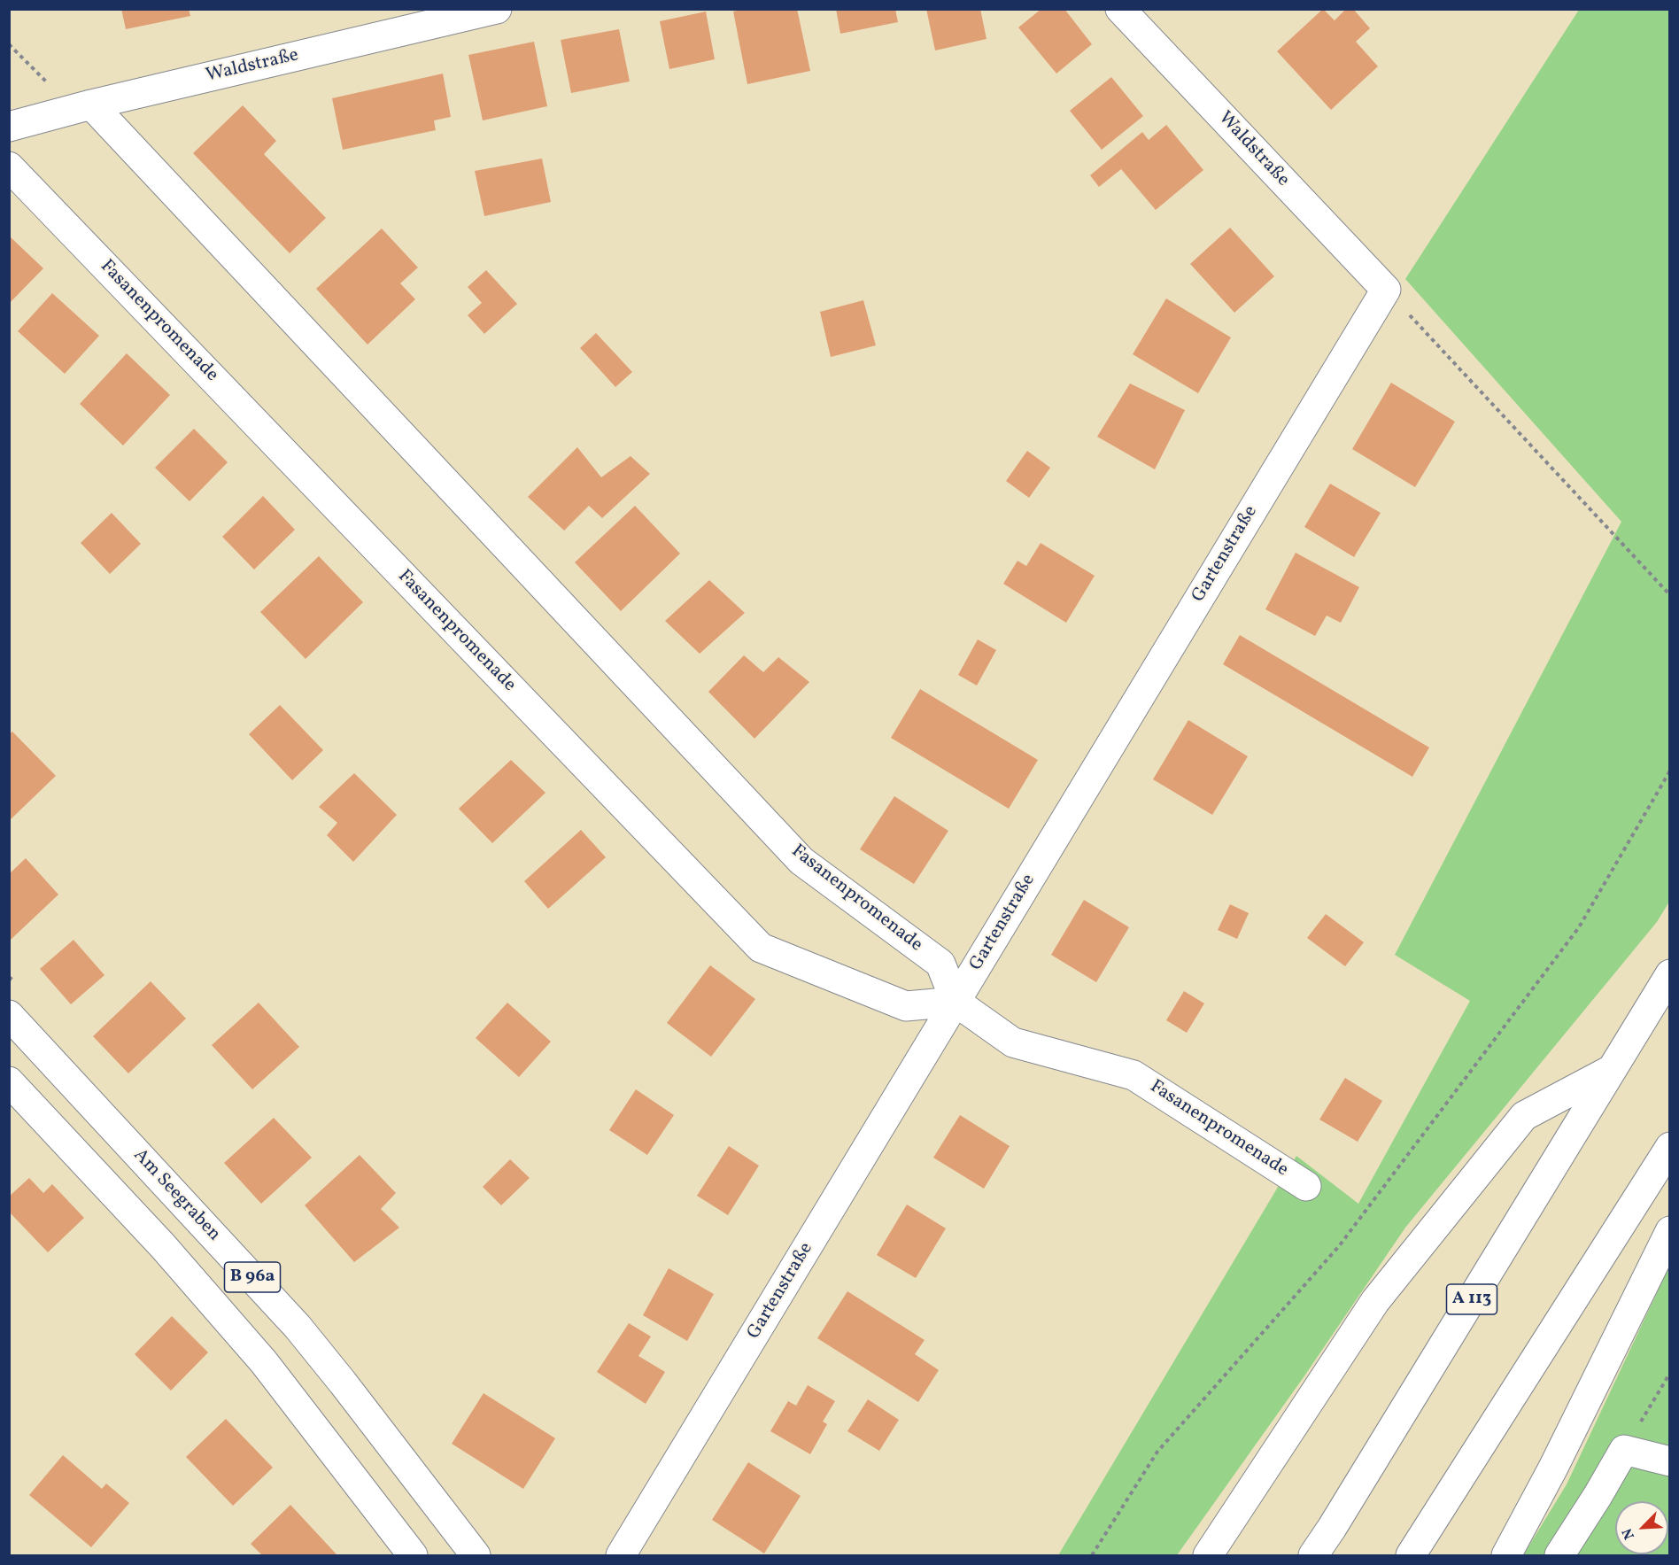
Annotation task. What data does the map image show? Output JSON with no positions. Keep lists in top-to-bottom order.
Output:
{
  "streets": {
    "main road": [
      "Waldstraße",
      "Fasanenpromenade",
      "Gartenstraße",
      "Am Seegraben",
      "B 96a",
      "A 113"
    ]
  },
  "crossings": [
    ["Waldstraße", "Fasanenpromenade"],
    ["Waldstraße", "Gartenstraße"],
    ["Fasanenpromenade", "Gartenstraße"]
  ],
  "north": "bottom left"
}
